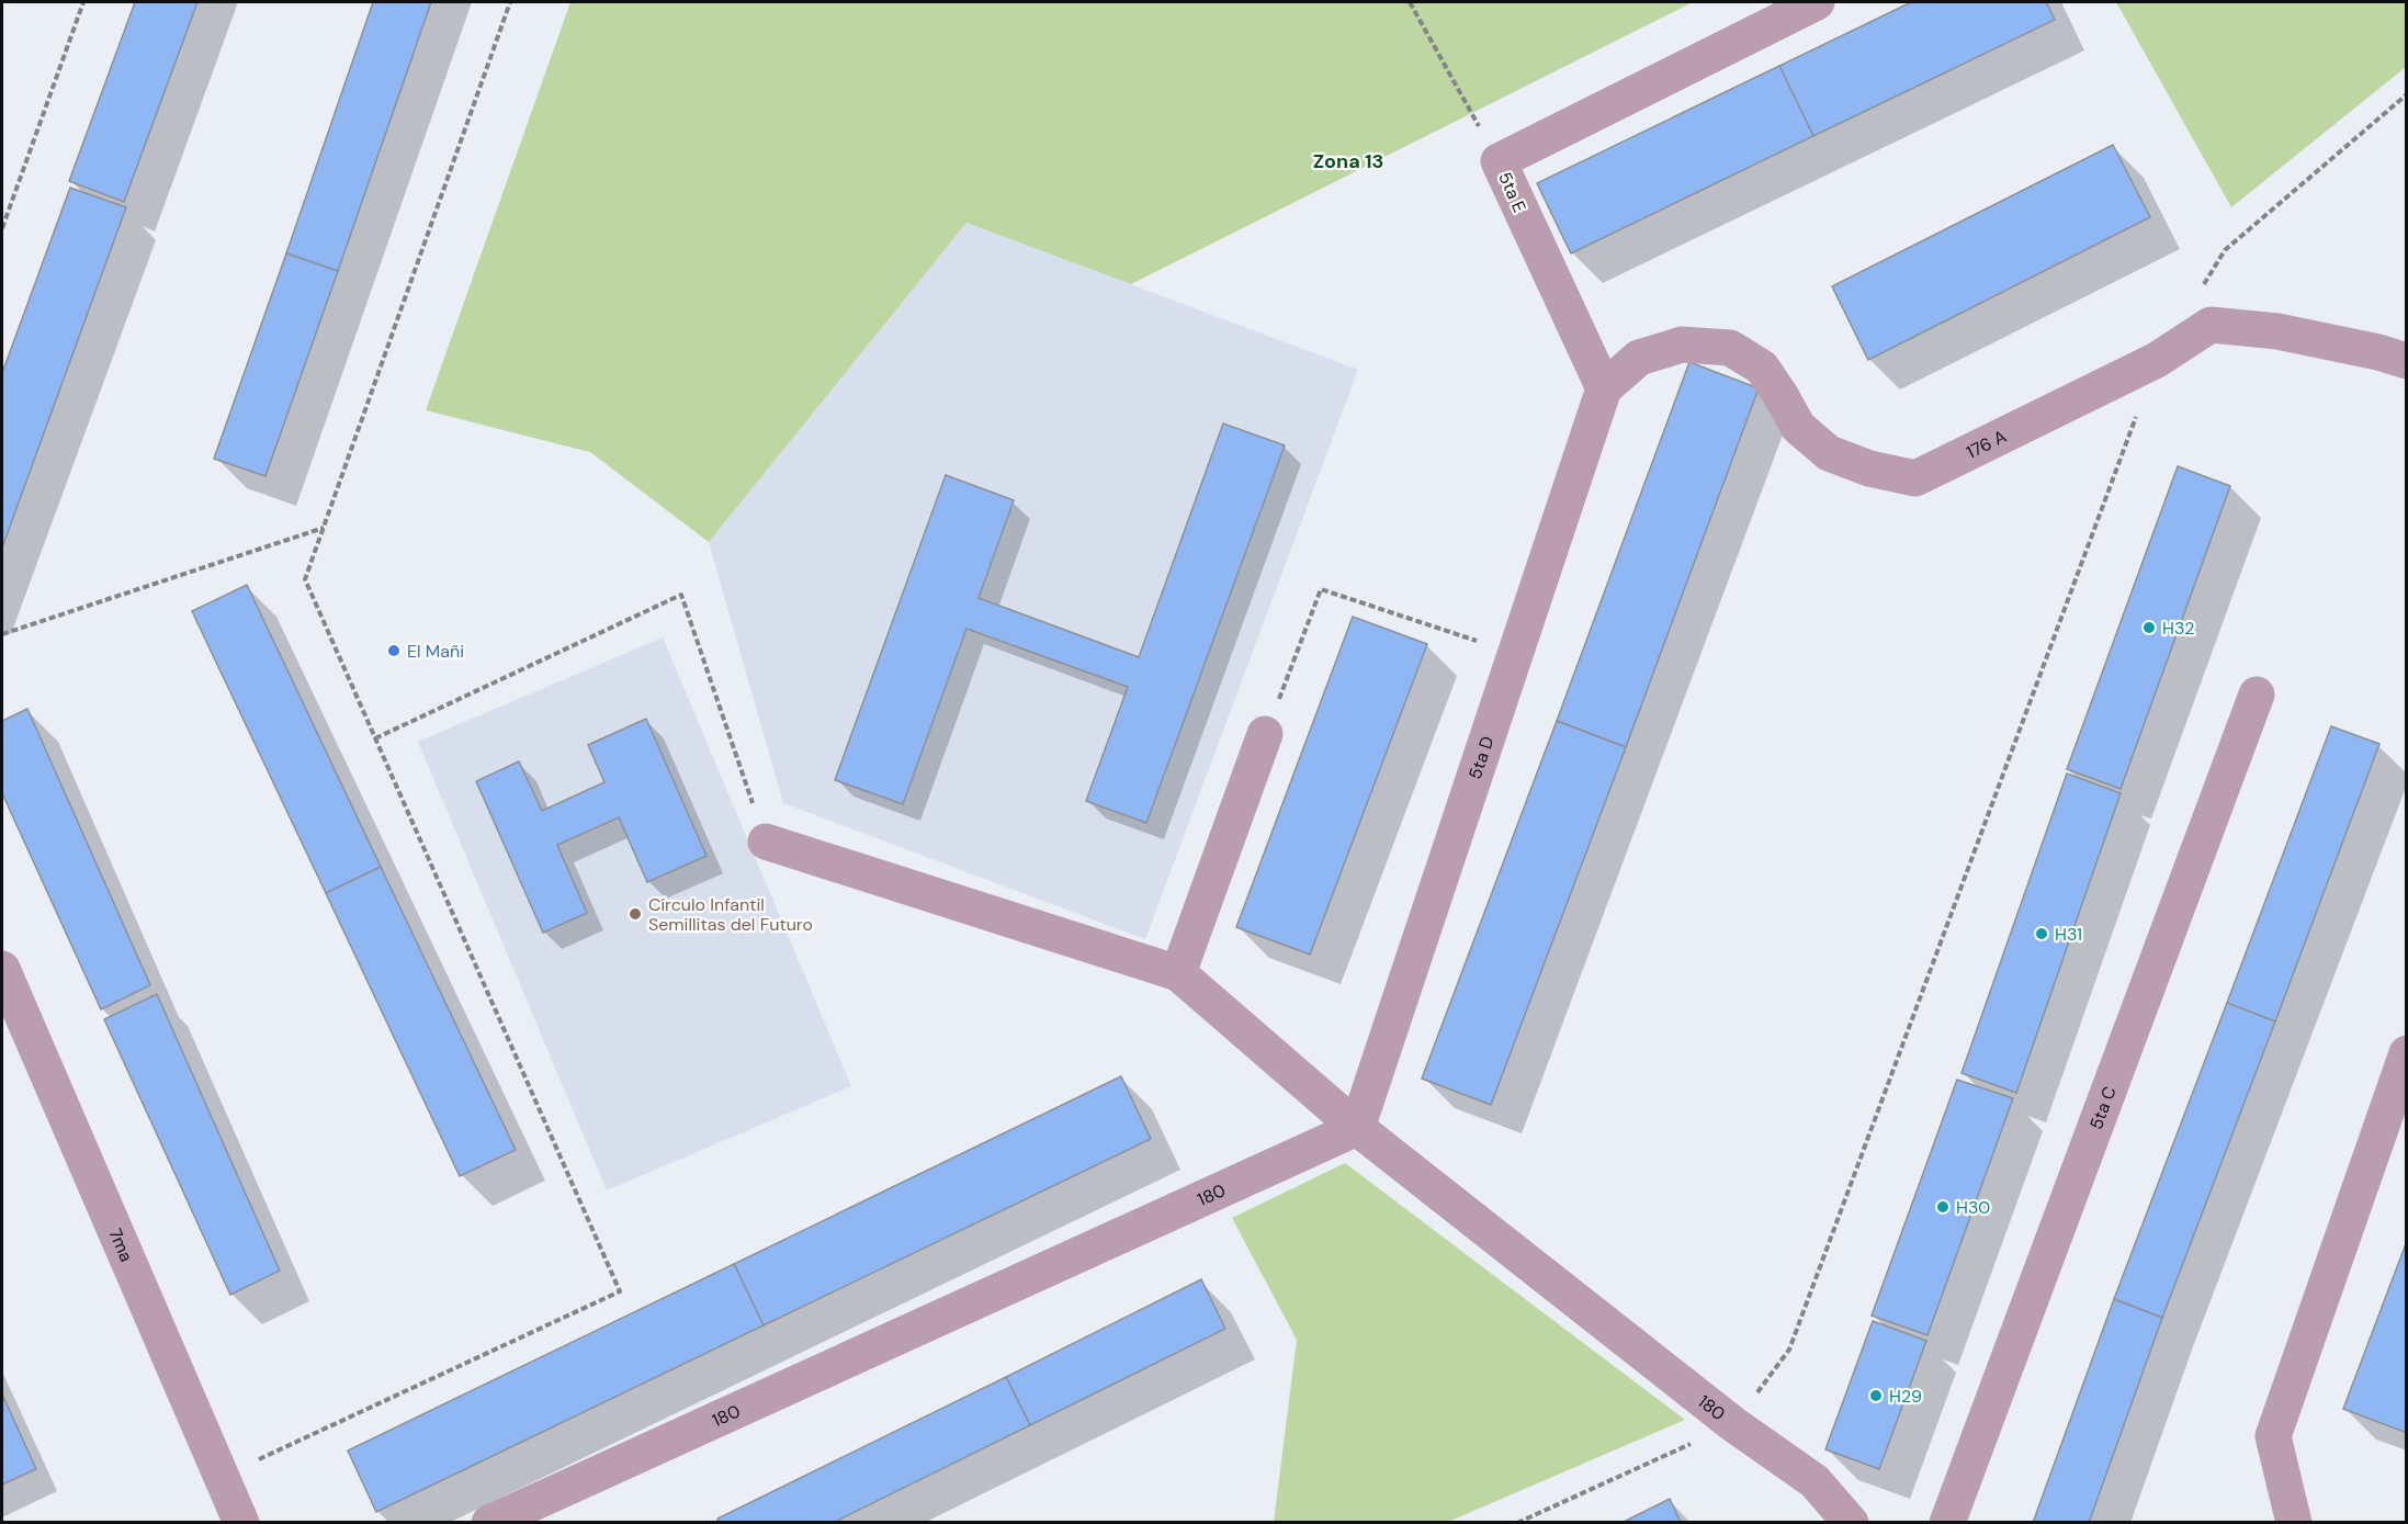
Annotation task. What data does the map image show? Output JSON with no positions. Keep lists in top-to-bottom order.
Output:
{
  "streets": {
    "street": [
      "5ta E",
      "176 A",
      "5ta D",
      "5ta C",
      "180",
      "7ma"
    ]
  },
  "crossings": [
    ["5ta E", "176 A"],
    ["5ta E", "5ta D"],
    ["176 A", "5ta D"],
    ["5ta D", "180"]
  ],
  "districts": ["Zona 13"],
  "places": [
    "H32",
    "El Mañi",
    "Círculo Infantil Semillitas del Futuro",
    "H31",
    "H30",
    "H29"
  ]
}
